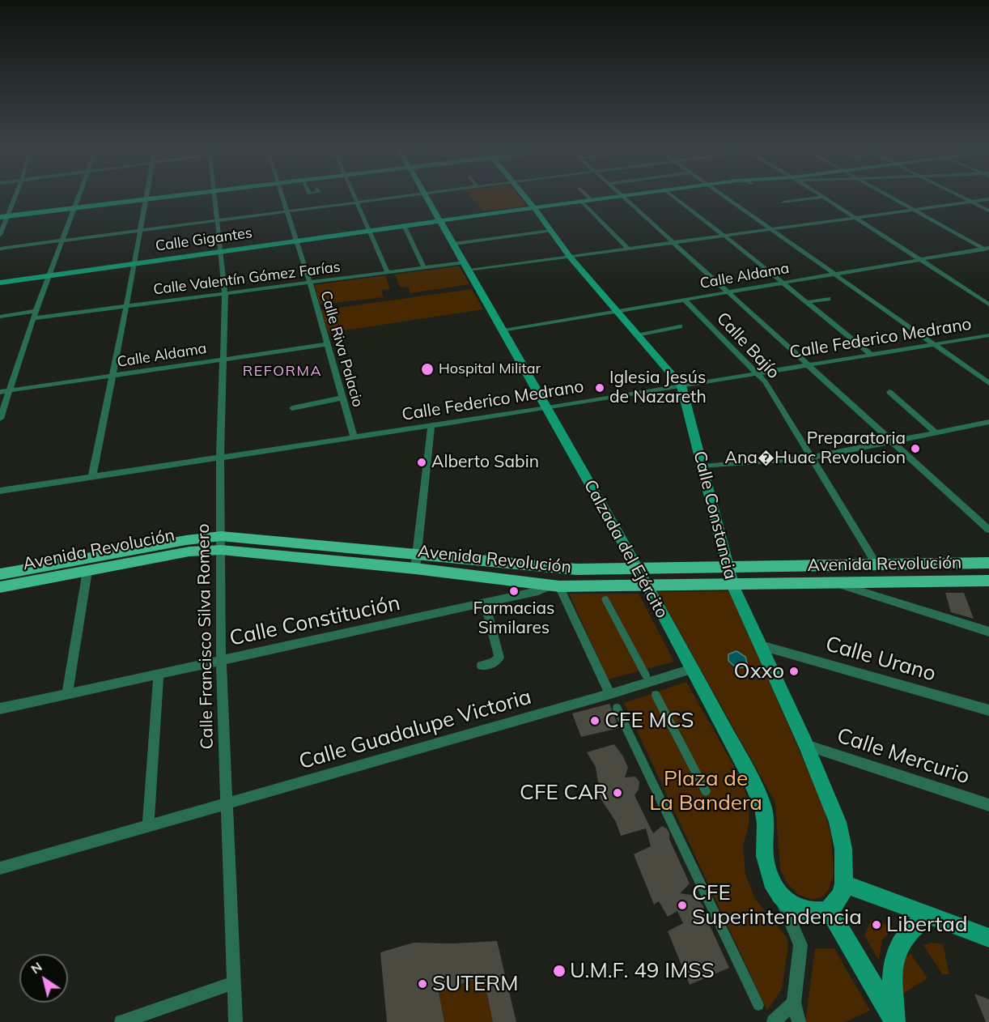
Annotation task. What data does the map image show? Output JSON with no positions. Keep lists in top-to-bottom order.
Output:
{
  "streets": {
    "main road": [
      "Calle Gigantes",
      "Calle Constancia",
      "Calzada del Ejército",
      "Avenida Revolución"
    ],
    "street": [
      "Calle Aldama",
      "Calle Valentín Gómez Farías",
      "Calle Federico Medrano",
      "Calle Bajío",
      "Calle Riva Palacio",
      "Calle Constitución",
      "Calle Francisco Silva Romero",
      "Calle Urano",
      "Calle Guadalupe Victoria",
      "Calle Mercurio"
    ]
  },
  "crossings": [
    ["Calle Gigantes", "Calle Riva Palacio"],
    ["Calle Gigantes", "Calle Constancia"],
    ["Calle Gigantes", "Calzada del Ejército"],
    ["Calle Gigantes", "Calle Francisco Silva Romero"],
    ["Calle Aldama", "Calle Bajío"],
    ["Calle Aldama", "Calle Riva Palacio"],
    ["Calle Aldama", "Calle Constancia"],
    ["Calle Aldama", "Calzada del Ejército"],
    ["Calle Aldama", "Calle Francisco Silva Romero"],
    ["Calle Valentín Gómez Farías", "Calle Riva Palacio"],
    ["Calle Valentín Gómez Farías", "Calzada del Ejército"],
    ["Calle Valentín Gómez Farías", "Calle Francisco Silva Romero"],
    ["Calle Federico Medrano", "Calle Bajío"],
    ["Calle Federico Medrano", "Calle Riva Palacio"],
    ["Calle Federico Medrano", "Calle Constancia"],
    ["Calle Federico Medrano", "Calzada del Ejército"],
    ["Calle Federico Medrano", "Calle Francisco Silva Romero"],
    ["Calle Bajío", "Avenida Revolución"],
    ["Calle Constancia", "Avenida Revolución"],
    ["Calle Constancia", "Calle Urano"],
    ["Calle Constancia", "Calle Mercurio"],
    ["Calzada del Ejército", "Avenida Revolución"],
    ["Calzada del Ejército", "Calle Guadalupe Victoria"],
    ["Avenida Revolución", "Calle Constitución"],
    ["Avenida Revolución", "Calle Francisco Silva Romero"],
    ["Calle Constitución", "Calle Francisco Silva Romero"],
    ["Calle Francisco Silva Romero", "Calle Guadalupe Victoria"]
  ],
  "districts": ["REFORMA"],
  "parks": ["Plaza de La Bandera"],
  "places": [
    "Hospital Militar",
    "Iglesia Jesús de Nazareth",
    "Preparatoria Ana�Huac Revolucion",
    "Alberto Sabin",
    "Farmacias Similares",
    "Oxxo",
    "CFE MCS",
    "CFE CAR",
    "CFE Superintendencia",
    "Libertad",
    "U.M.F. 49 IMSS",
    "SUTERM"
  ],
  "north": "top left"
}
